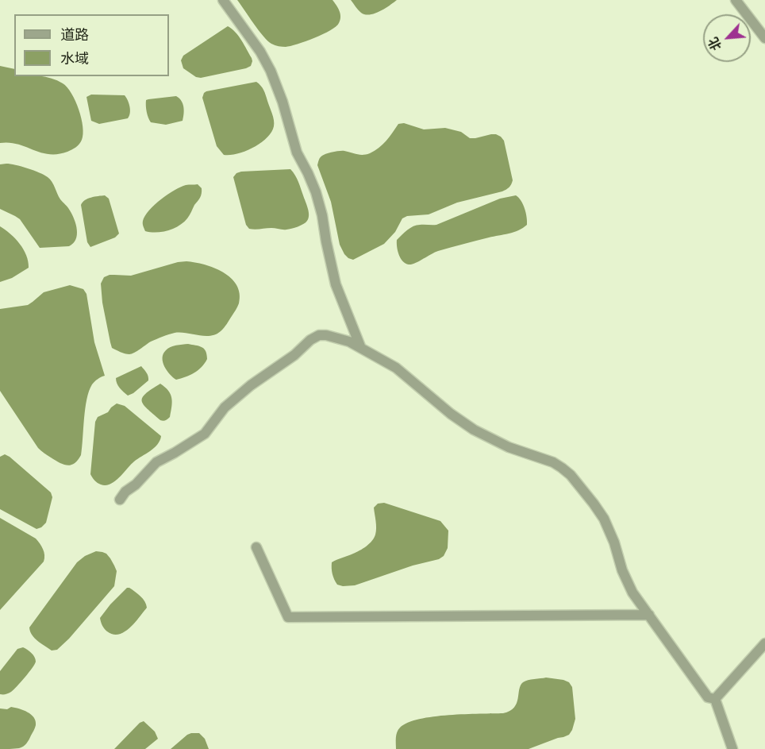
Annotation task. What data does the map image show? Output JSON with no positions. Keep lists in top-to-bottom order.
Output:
{
  "legend": ["道路", "水域"],
  "north": "bottom left"
}
